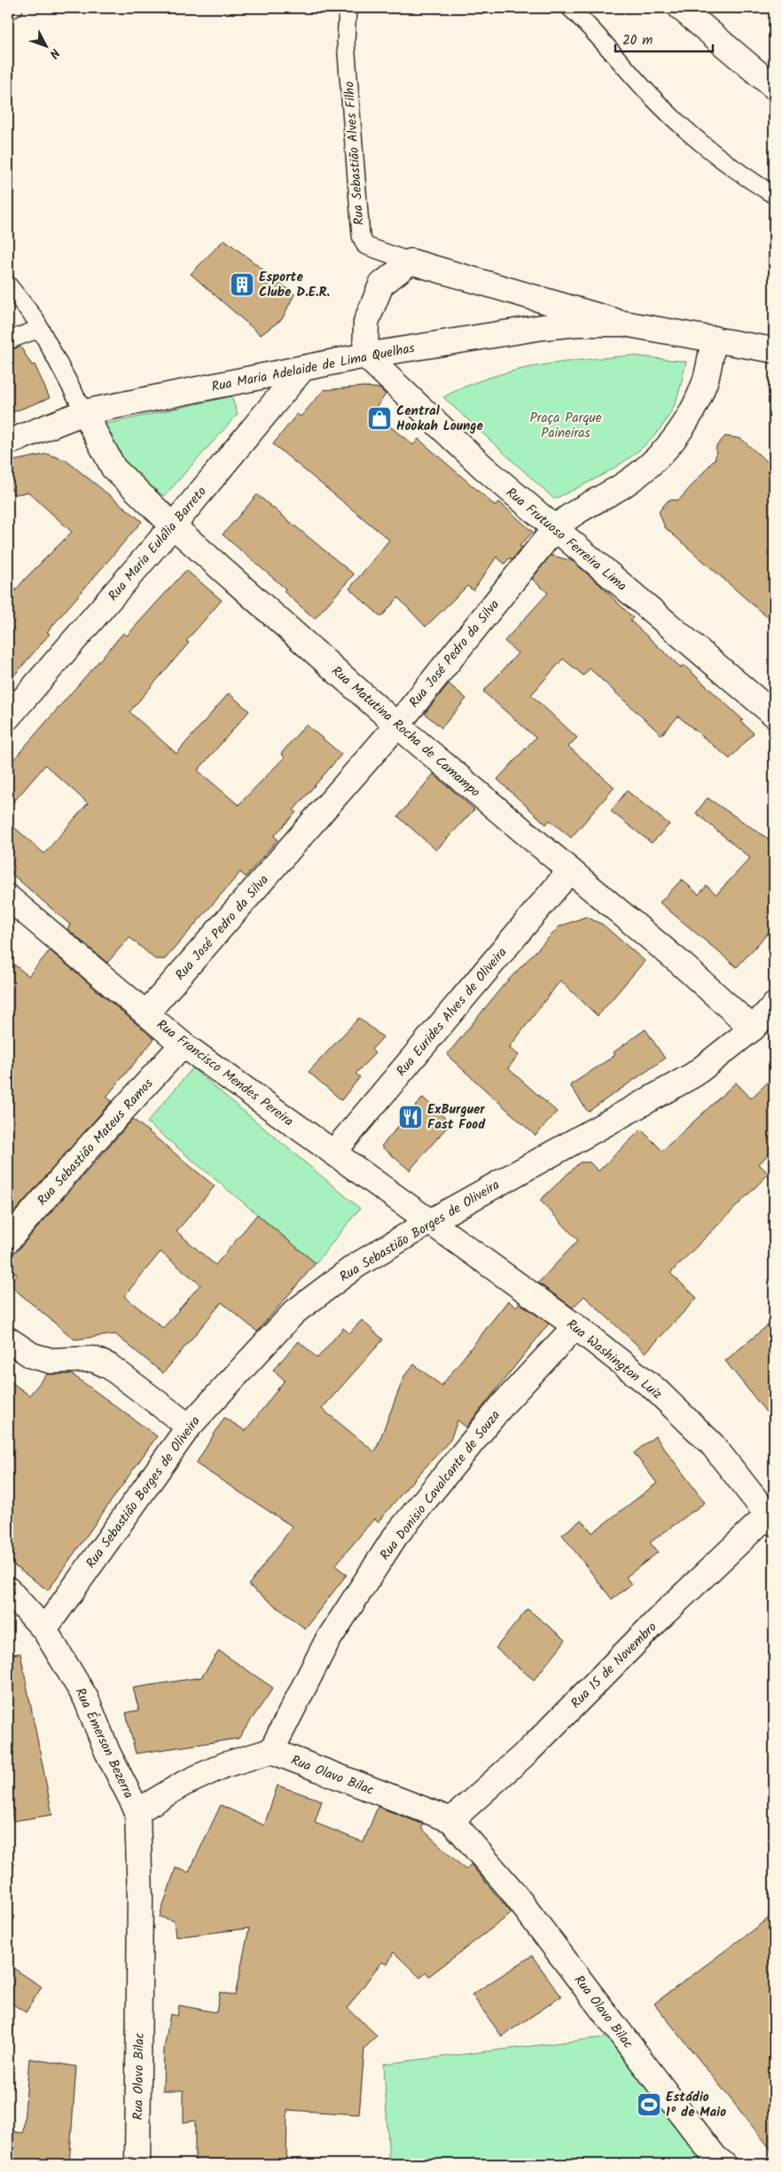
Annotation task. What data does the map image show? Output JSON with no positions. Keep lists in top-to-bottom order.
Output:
{
  "streets": {
    "street": [
      "Rua Maria Adelaide de Lima Quelhas",
      "Rua Frutuoso Ferreira Lima",
      "Rua Maria Eulália Barreto",
      "Rua José Pedro da Silva",
      "Rua Matutina Rocha de Camampo",
      "Rua Eurides Alves de Oliveira",
      "Rua Francisco Mendes Pereira",
      "Rua Sebastião Mateus Ramos",
      "Rua Sebastião Borges de Oliveira",
      "Rua Washington Luiz",
      "Rua Donisio Cavalcante de Souza",
      "Rua 15 de Novembro",
      "Rua Émerson Bezerra",
      "Rua Olavo Bilac"
    ],
    "lane": ["Rua Sebastião Alves Filho"]
  },
  "crossings": [
    ["Rua Sebastião Alves Filho", "Rua Maria Adelaide de Lima Quelhas"],
    ["Rua Maria Adelaide de Lima Quelhas", "Rua Frutuoso Ferreira Lima"],
    ["Rua Maria Adelaide de Lima Quelhas", "Rua Maria Eulália Barreto"],
    ["Rua Maria Adelaide de Lima Quelhas", "Rua José Pedro da Silva"],
    ["Rua Maria Adelaide de Lima Quelhas", "Rua Matutina Rocha de Camampo"],
    ["Rua Frutuoso Ferreira Lima", "Rua José Pedro da Silva"],
    ["Rua Maria Eulália Barreto", "Rua Matutina Rocha de Camampo"],
    ["Rua José Pedro da Silva", "Rua Matutina Rocha de Camampo"],
    ["Rua José Pedro da Silva", "Rua Francisco Mendes Pereira"],
    ["Rua Matutina Rocha de Camampo", "Rua Eurides Alves de Oliveira"],
    ["Rua Matutina Rocha de Camampo", "Rua Sebastião Borges de Oliveira"],
    ["Rua Eurides Alves de Oliveira", "Rua Francisco Mendes Pereira"],
    ["Rua Francisco Mendes Pereira", "Rua Sebastião Mateus Ramos"],
    ["Rua Francisco Mendes Pereira", "Rua Sebastião Borges de Oliveira"],
    ["Rua Francisco Mendes Pereira", "Rua Washington Luiz"],
    ["Rua Sebastião Borges de Oliveira", "Rua Washington Luiz"],
    ["Rua Sebastião Borges de Oliveira", "Rua Émerson Bezerra"],
    ["Rua Washington Luiz", "Rua Donisio Cavalcante de Souza"],
    ["Rua Washington Luiz", "Rua 15 de Novembro"],
    ["Rua Donisio Cavalcante de Souza", "Rua Olavo Bilac"],
    ["Rua 15 de Novembro", "Rua Olavo Bilac"],
    ["Rua Émerson Bezerra", "Rua Olavo Bilac"]
  ],
  "parks": ["Praça Parque Paineiras"],
  "places": {
    "building": ["Esporte Clube D.E.R."],
    "shop": ["Central Hookah Lounge"],
    "restaurant": ["ExBurguer Fast Food"],
    "sports": ["Estádio 1º de Maio"]
  },
  "scale_bar": "20 m",
  "north": "bottom right"
}
